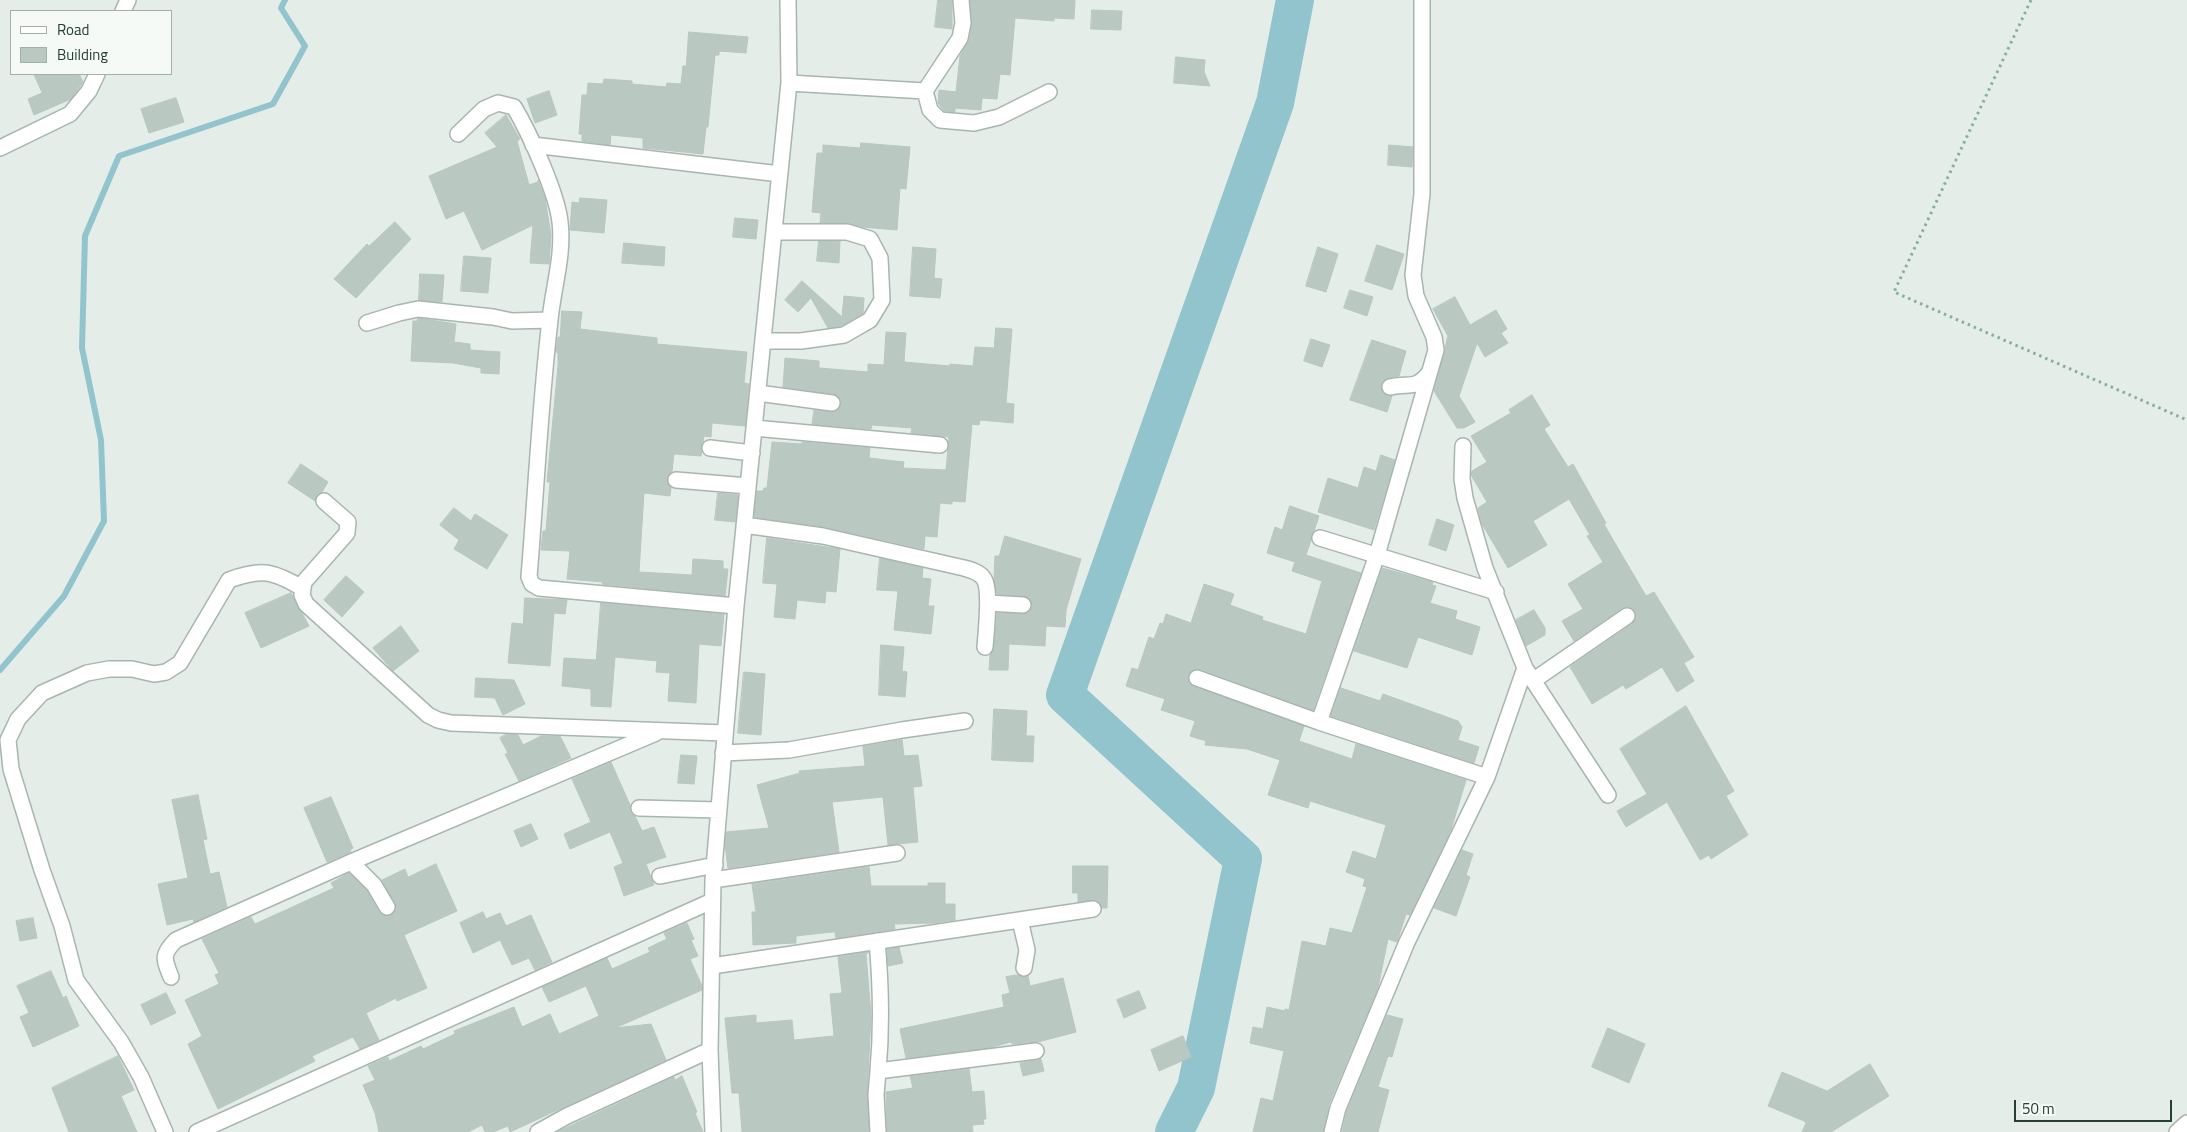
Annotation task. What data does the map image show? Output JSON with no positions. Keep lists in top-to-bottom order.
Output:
{
  "legend": ["Road", "Building"],
  "scale_bar": "50 m"
}
